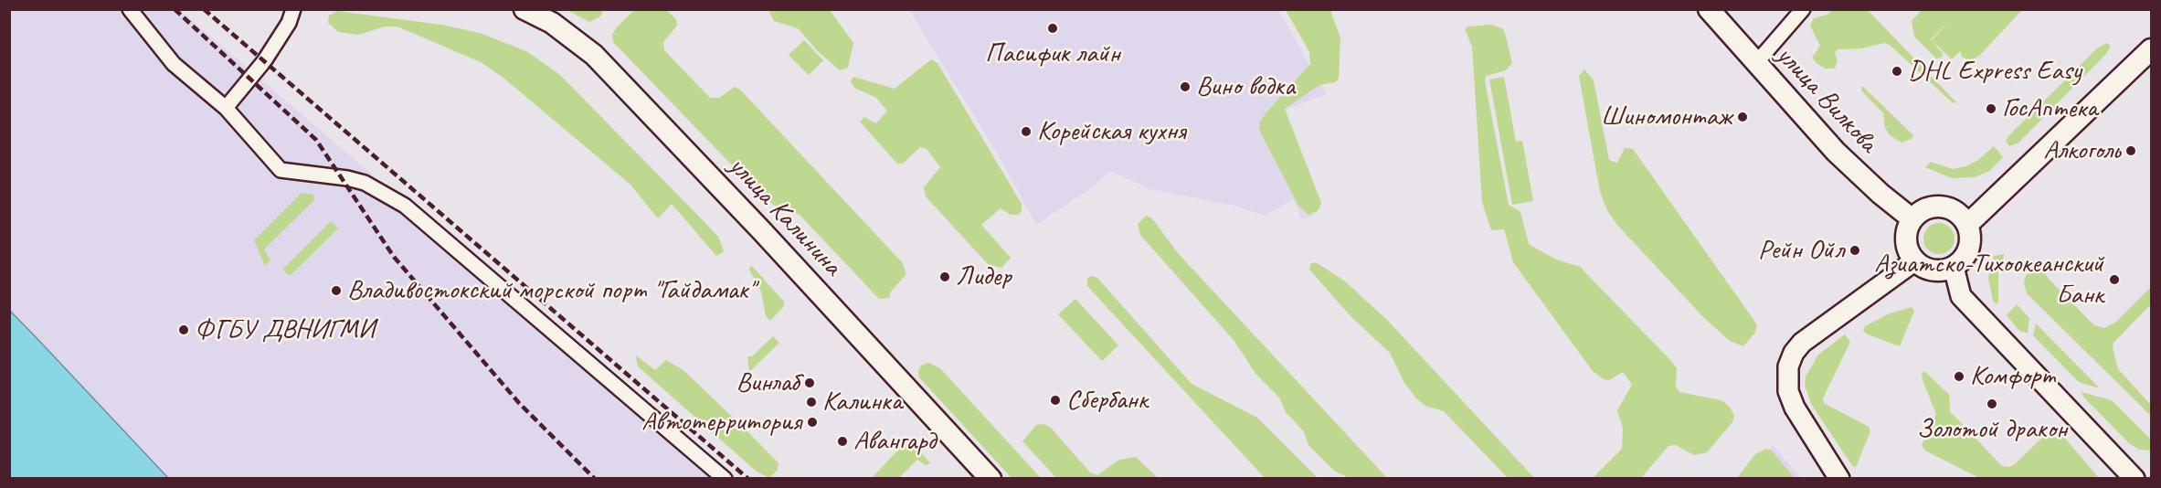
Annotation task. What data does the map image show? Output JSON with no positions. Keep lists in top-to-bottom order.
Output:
{
  "streets": {
    "main road": ["улица Вилкова", "улица Калинина"]
  },
  "places": [
    "Пасифик лайн",
    "DHL Express Easy",
    "Вино водка",
    "ГосАптека",
    "Шиномонтаж",
    "Корейская кухня",
    "Алкоголь",
    "Рейн Ойл",
    "Лидер",
    "Азиатско-Тихоокеанский Банк",
    "Владивостокский морской порт \"Гайдамак\"",
    "ФГБУ ДВНИГМИ",
    "Комфорт",
    "Винлаб",
    "Сбербанк",
    "Калинка",
    "Золотой дракон",
    "Автотерритория",
    "Авангард"
  ]
}
